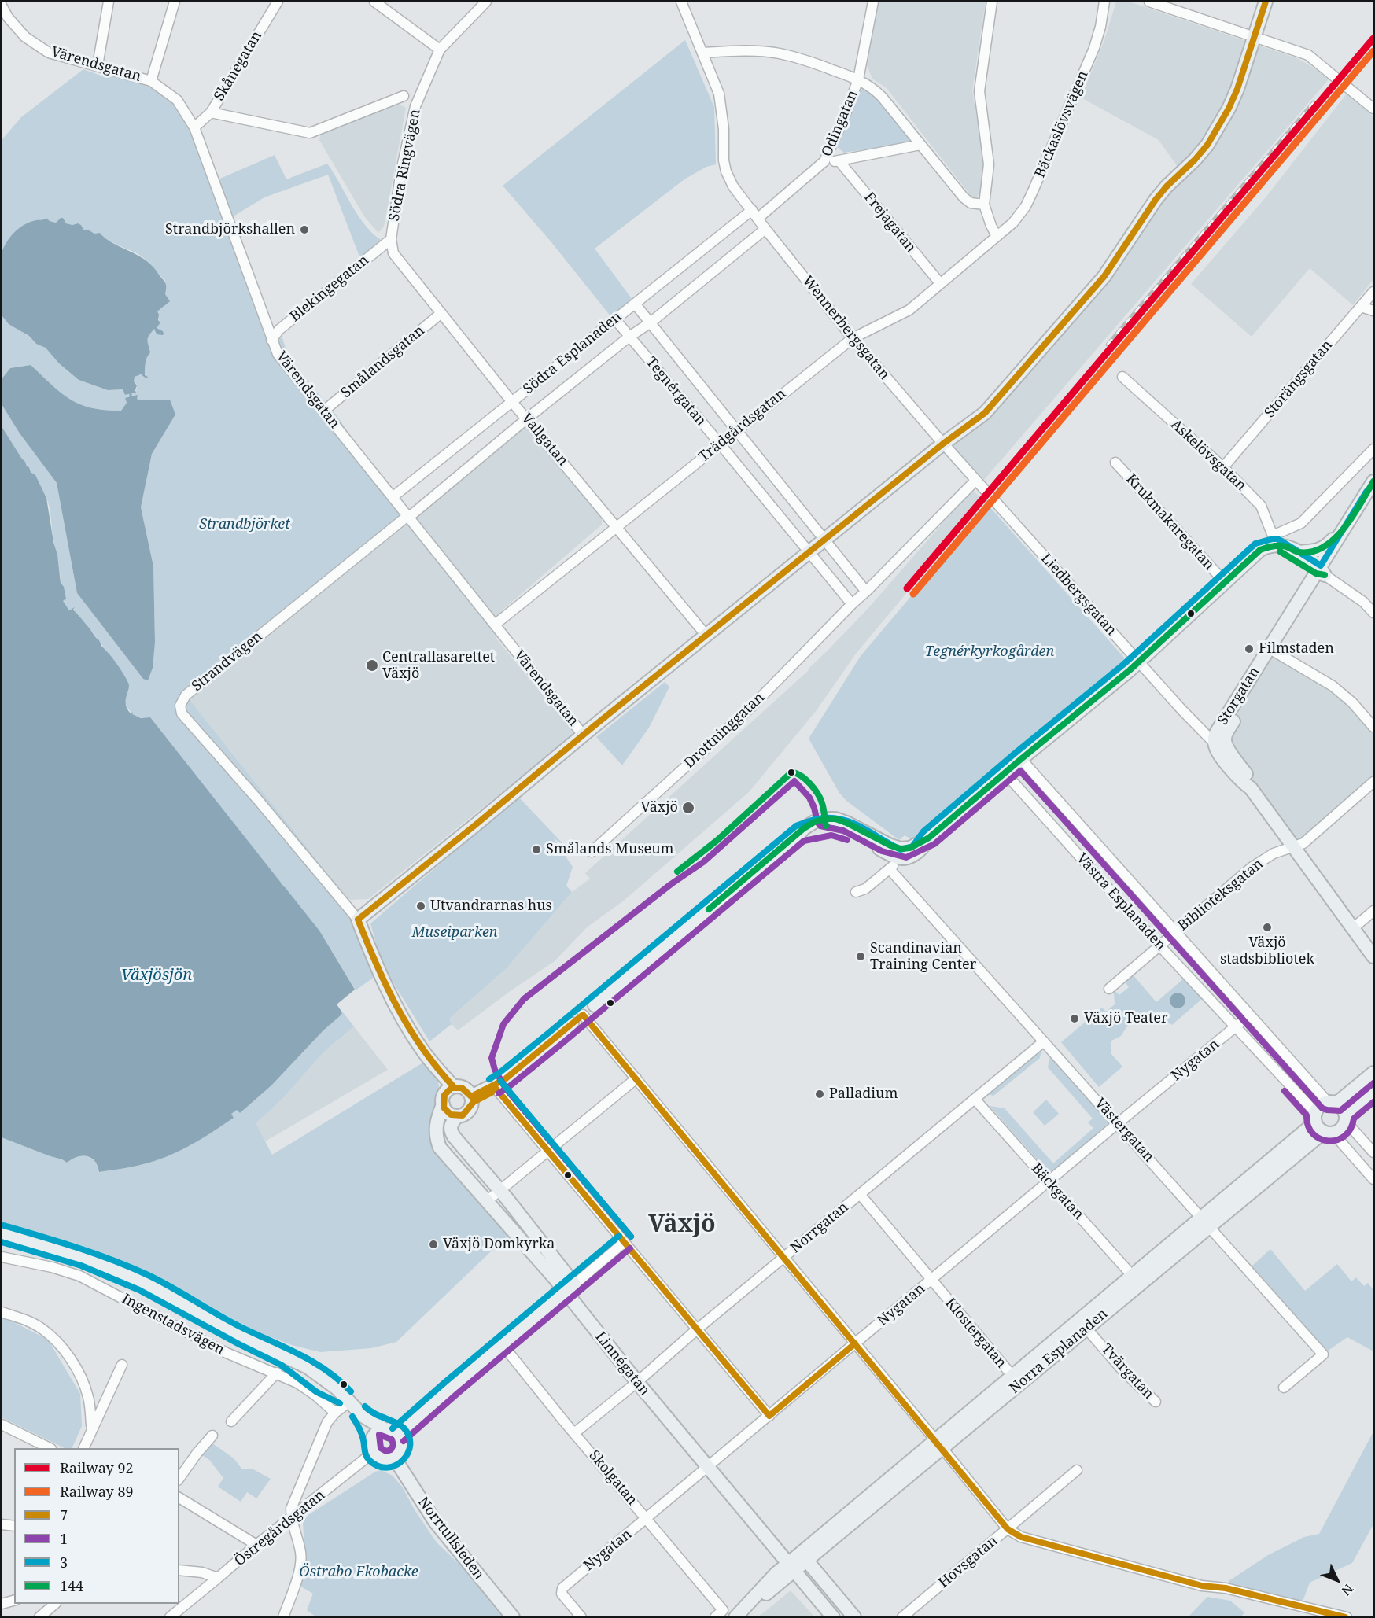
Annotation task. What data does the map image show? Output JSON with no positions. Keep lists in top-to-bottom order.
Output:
{
  "streets": {
    "street": [
      "Värendsgatan",
      "Skånegatan",
      "Odingatan",
      "Bäckaslövsvägen",
      "Södra Ringvägen",
      "Frejagatan",
      "Blekingegatan",
      "Wennerbergsgatan",
      "Södra Esplanaden",
      "Smålandsgatan",
      "Storängsgatan",
      "Tegnérgatan",
      "Trädgårdsgatan",
      "Vallgatan",
      "Askelövsgatan",
      "Krukmakaregatan",
      "Liedbergsgatan",
      "Strandvägen",
      "Storgatan",
      "Drottninggatan",
      "Biblioteksgatan",
      "Västra Esplanaden",
      "Nygatan",
      "Västergatan",
      "Bäckgatan",
      "Norrgatan",
      "Ingenstadsvägen",
      "Klostergatan",
      "Norra Esplanaden",
      "Linnégatan",
      "Tvärgatan",
      "Skolgatan",
      "Östregårdsgatan",
      "Norrtullsleden",
      "Hovsgatan"
    ]
  },
  "crossings": [
    ["Värendsgatan", "Skånegatan"],
    ["Värendsgatan", "Blekingegatan"],
    ["Värendsgatan", "Södra Esplanaden"],
    ["Värendsgatan", "Smålandsgatan"],
    ["Värendsgatan", "Trädgårdsgatan"],
    ["Värendsgatan", "Strandvägen"],
    ["Odingatan", "Wennerbergsgatan"],
    ["Odingatan", "Södra Esplanaden"],
    ["Bäckaslövsvägen", "Trädgårdsgatan"],
    ["Södra Ringvägen", "Blekingegatan"],
    ["Södra Ringvägen", "Vallgatan"],
    ["Frejagatan", "Trädgårdsgatan"],
    ["Blekingegatan", "Vallgatan"],
    ["Wennerbergsgatan", "Södra Esplanaden"],
    ["Wennerbergsgatan", "Trädgårdsgatan"],
    ["Wennerbergsgatan", "Liedbergsgatan"],
    ["Södra Esplanaden", "Tegnérgatan"],
    ["Södra Esplanaden", "Vallgatan"],
    ["Södra Esplanaden", "Strandvägen"],
    ["Smålandsgatan", "Vallgatan"],
    ["Storängsgatan", "Askelövsgatan"],
    ["Tegnérgatan", "Trädgårdsgatan"],
    ["Trädgårdsgatan", "Vallgatan"],
    ["Liedbergsgatan", "Storgatan"],
    ["Liedbergsgatan", "Drottninggatan"],
    ["Liedbergsgatan", "Biblioteksgatan"],
    ["Biblioteksgatan", "Västra Esplanaden"],
    ["Västra Esplanaden", "Nygatan"],
    ["Västra Esplanaden", "Norra Esplanaden"],
    ["Nygatan", "Västergatan"],
    ["Nygatan", "Bäckgatan"],
    ["Nygatan", "Klostergatan"],
    ["Nygatan", "Linnégatan"],
    ["Nygatan", "Skolgatan"],
    ["Västergatan", "Norrgatan"],
    ["Västergatan", "Norra Esplanaden"],
    ["Bäckgatan", "Norrgatan"],
    ["Bäckgatan", "Norra Esplanaden"],
    ["Norrgatan", "Klostergatan"],
    ["Norrgatan", "Linnégatan"],
    ["Norrgatan", "Skolgatan"],
    ["Klostergatan", "Norra Esplanaden"],
    ["Norra Esplanaden", "Linnégatan"],
    ["Norra Esplanaden", "Tvärgatan"],
    ["Östregårdsgatan", "Norrtullsleden"]
  ],
  "districts": ["Växjö"],
  "water": ["Växjösjön"],
  "parks": [
    "Strandbjörket",
    "Tegnérkyrkogården",
    "Museiparken",
    "Östrabo Ekobacke"
  ],
  "places": [
    "Strandbjörkshallen",
    "Filmstaden",
    "Centrallasarettet Växjö",
    "Växjö",
    "Smålands Museum",
    "Utvandrarnas hus",
    "Växjö stadsbibliotek",
    "Scandinavian Training Center",
    "Växjö Teater",
    "Palladium",
    "Växjö Domkyrka"
  ],
  "lines": [
    "transit line 7",
    "rail line 92",
    "rail line 89",
    "transit line 144",
    "transit line 3",
    "transit line 1"
  ],
  "legend": [
    "Railway 92",
    "Railway 89",
    "7",
    "1",
    "3",
    "144"
  ],
  "north": "bottom right"
}
